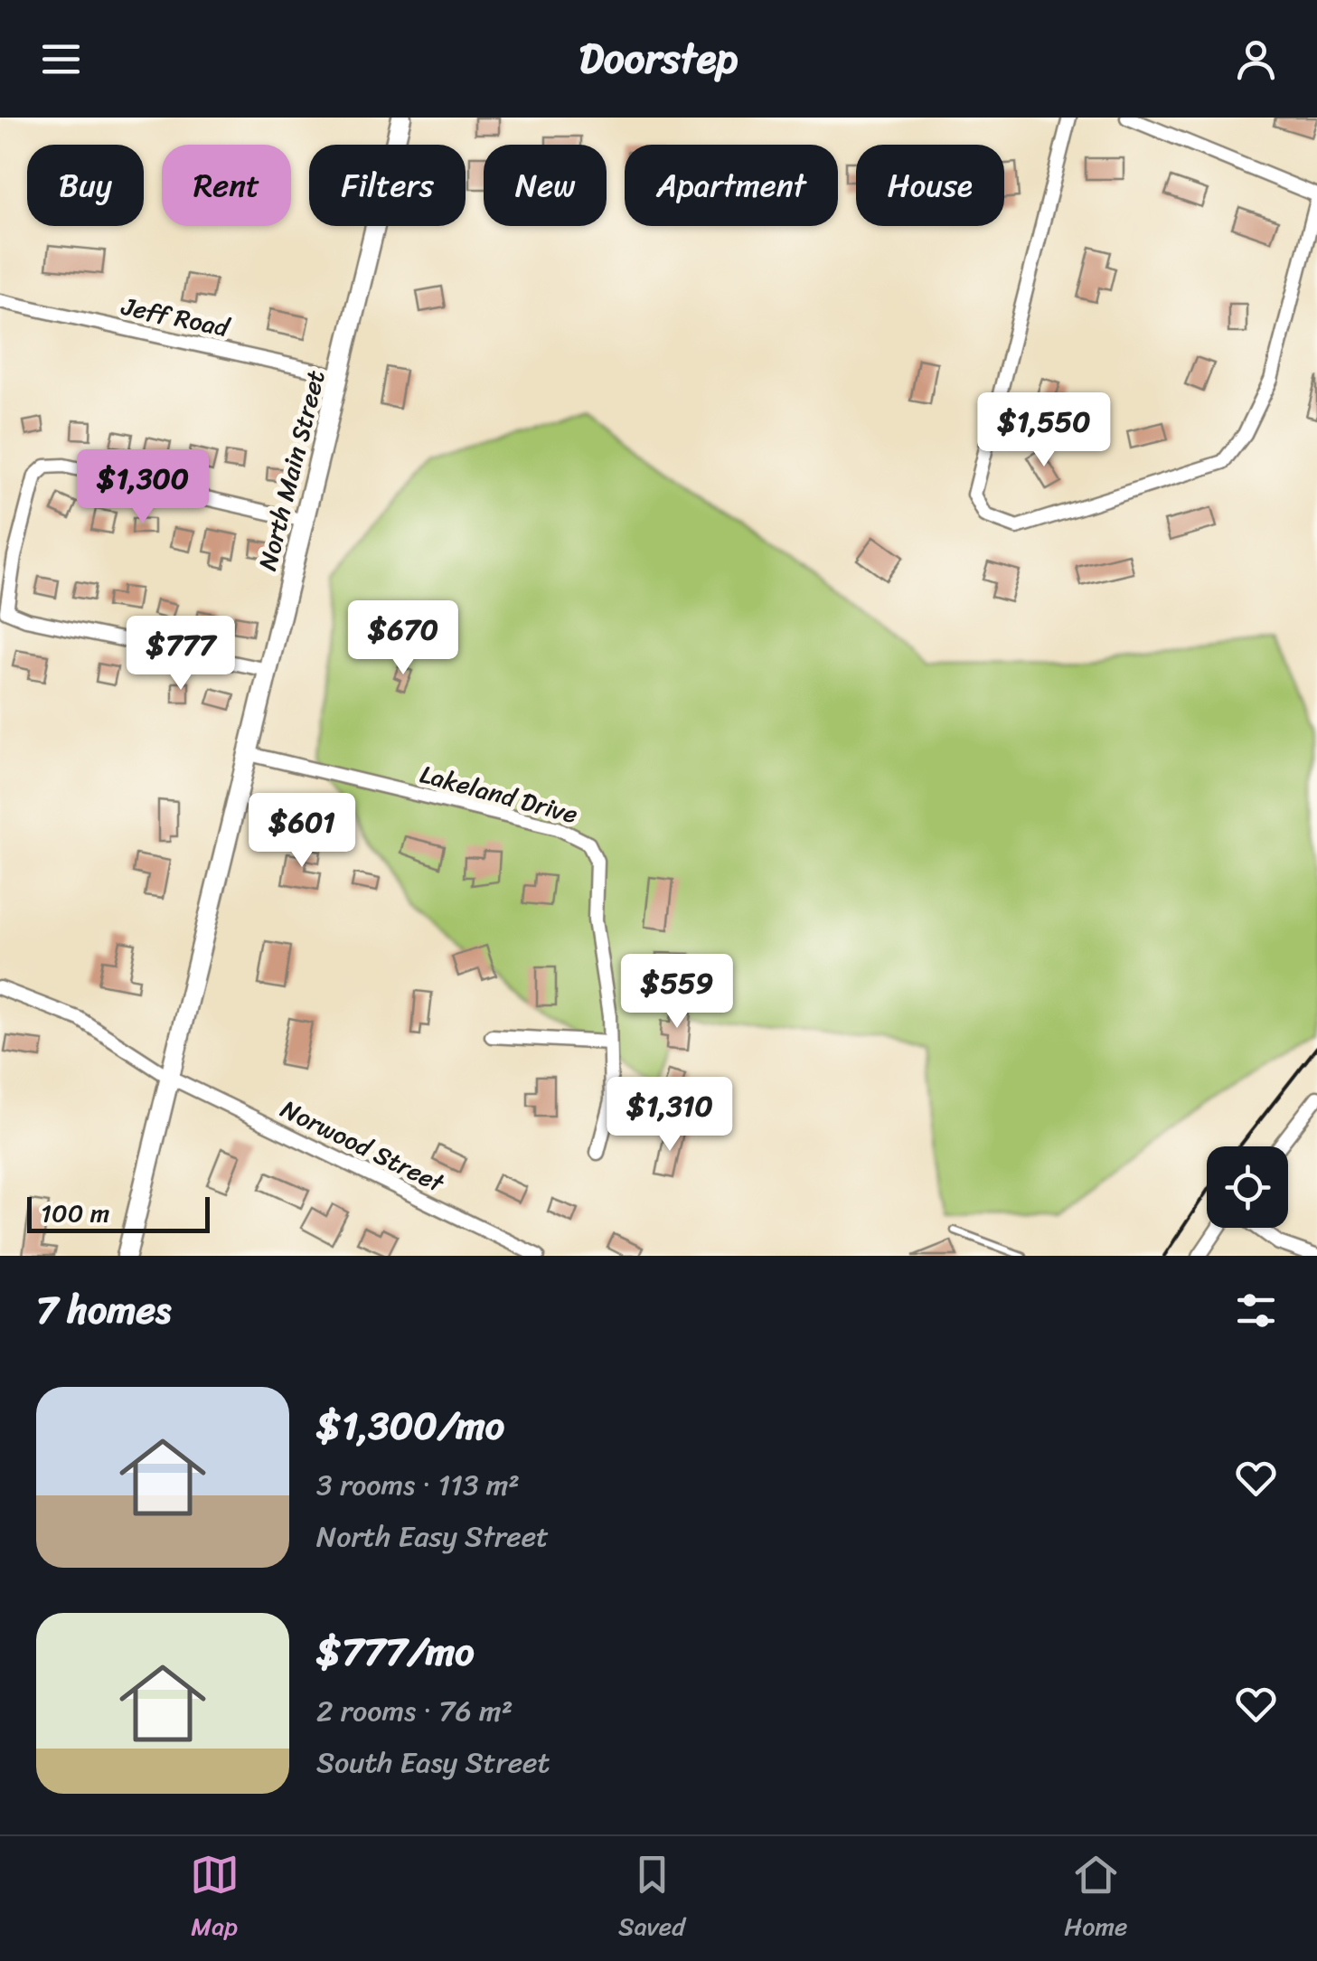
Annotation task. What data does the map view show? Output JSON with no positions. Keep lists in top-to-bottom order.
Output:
{
  "streets": {
    "street": [
      "Jeff Road",
      "North Main Street",
      "Lakeland Drive",
      "Norwood Street"
    ]
  },
  "crossings": [
    ["Jeff Road", "North Main Street"],
    ["North Main Street", "Lakeland Drive"],
    ["North Main Street", "Norwood Street"]
  ],
  "scale_bar": "100 m",
  "page": {
    "header": "Doorstep",
    "chip": [
      "Buy",
      "Rent",
      "Filters",
      "New",
      "Apartment",
      "House"
    ],
    "price": [
      "$1,550",
      "$1,300",
      "$670",
      "$777",
      "$601",
      "$559",
      "$1,310"
    ],
    "scale": "100 m",
    "heading": "7 homes",
    "list": [
      {
        "name": "$1,300/mo",
        "note": "3 rooms · 113 m² · North Easy Street"
      },
      {
        "name": "$777/mo",
        "note": "2 rooms · 76 m² · South Easy Street"
      }
    ],
    "tabs": ["Map", "Saved", "Home"]
  }
}
